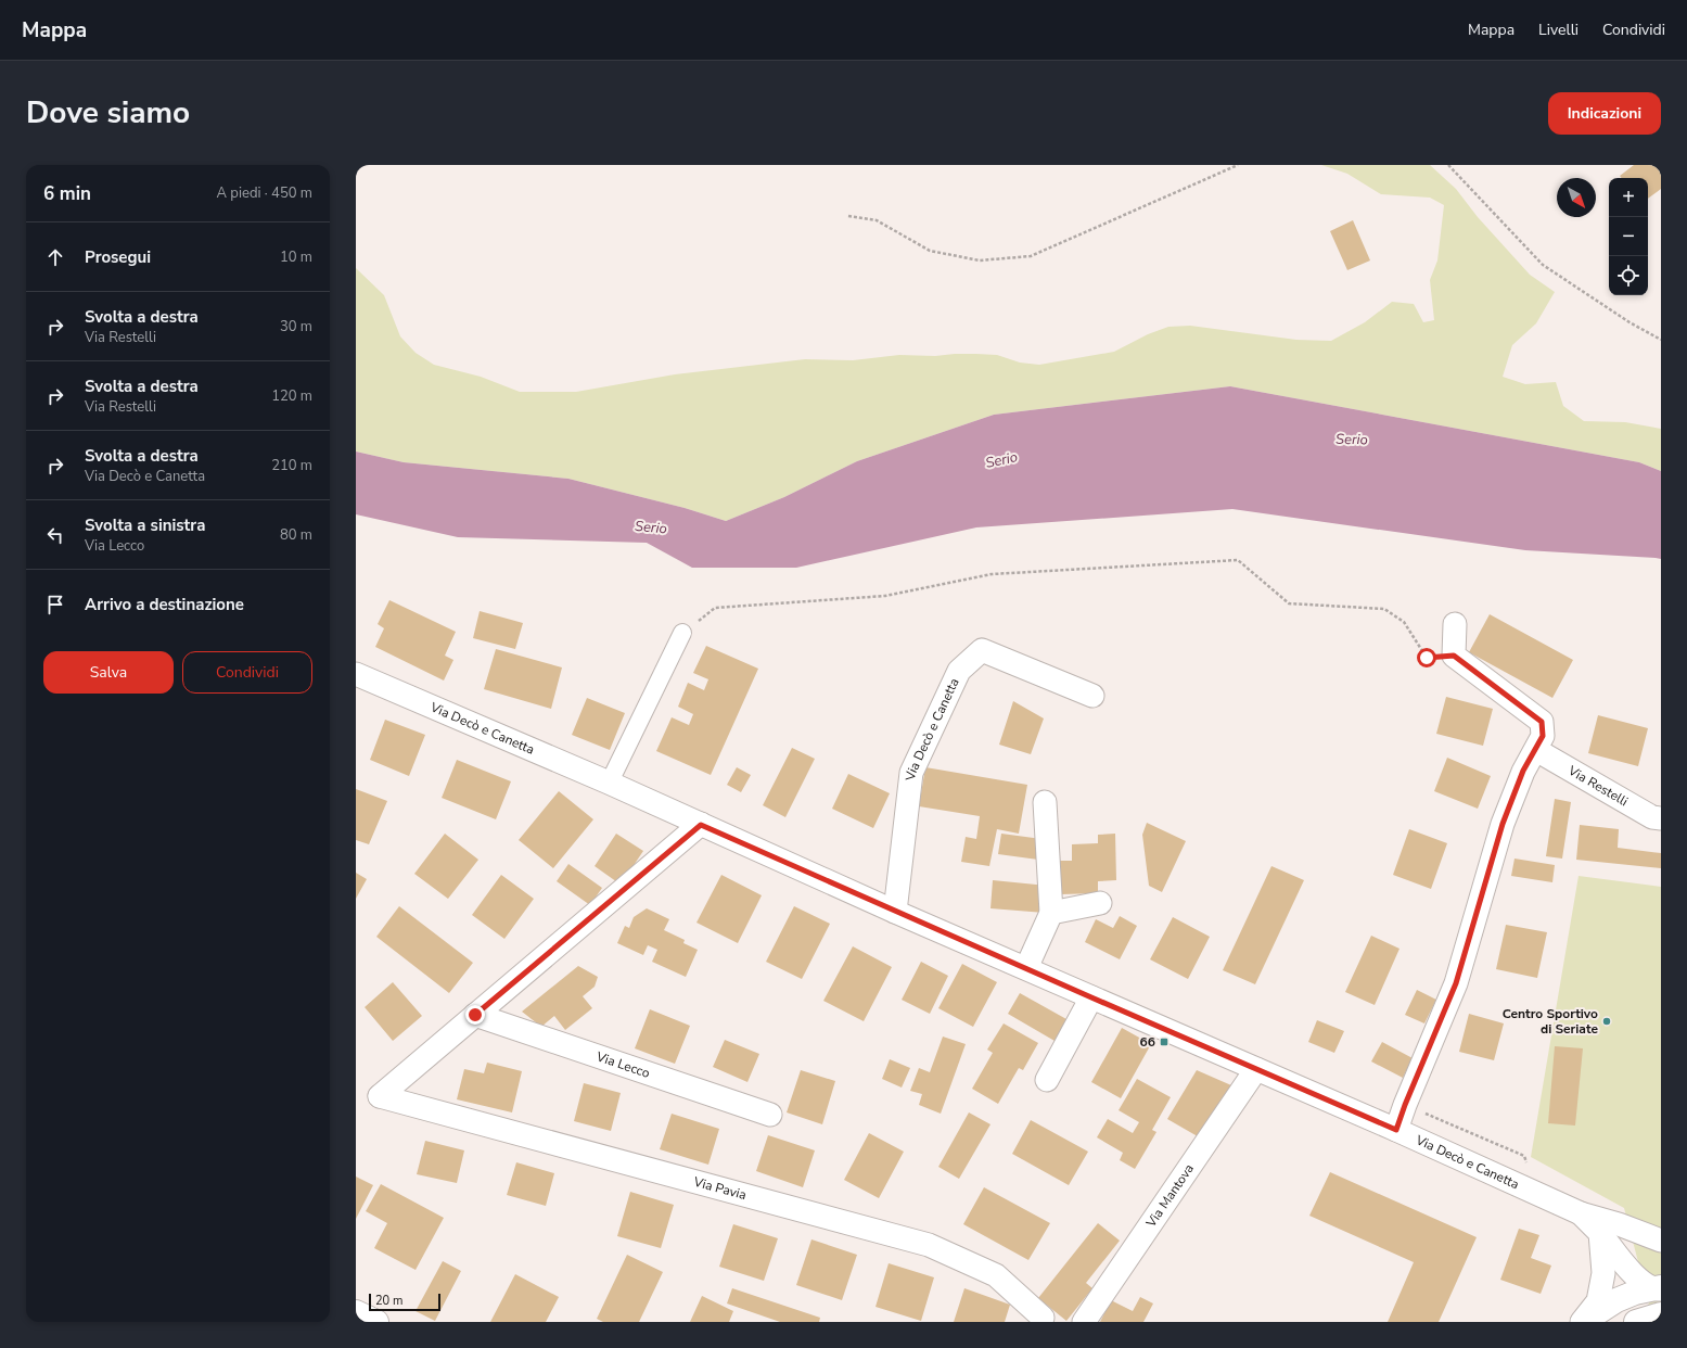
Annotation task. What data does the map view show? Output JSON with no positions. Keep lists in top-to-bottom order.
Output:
{
  "streets": {
    "street": [
      "Via Decò e Canetta",
      "Via Restelli",
      "Via Lecco",
      "Via Pavia",
      "Via Mantova"
    ]
  },
  "crossings": [
    ["Via Decò e Canetta", "Via Mantova"],
    ["Via Lecco", "Via Pavia"]
  ],
  "water": ["Serio"],
  "places": {
    "other": ["Centro Sportivo di Seriate"],
    "transit": ["66"]
  },
  "scale_bar": "20 m",
  "north": "bottom right",
  "page": {
    "header": "Mappa",
    "nav": ["Mappa", "Livelli", "Condividi"],
    "title": "Dove siamo",
    "buttons": [
      "Indicazioni",
      ["Salva", "Condividi"]
    ],
    "heading": ["6 min", "A piedi · 450 m"],
    "map_buttons": ["+", "−"],
    "list": [
      ["Prosegui", "10 m"],
      ["Svolta a destra", "Via Restelli", "30 m"],
      ["Svolta a destra", "Via Restelli", "120 m"],
      ["Svolta a destra", "Via Decò e Canetta", "210 m"],
      ["Svolta a sinistra", "Via Lecco", "80 m"],
      "Arrivo a destinazione"
    ],
    "scale": "20 m"
  }
}
